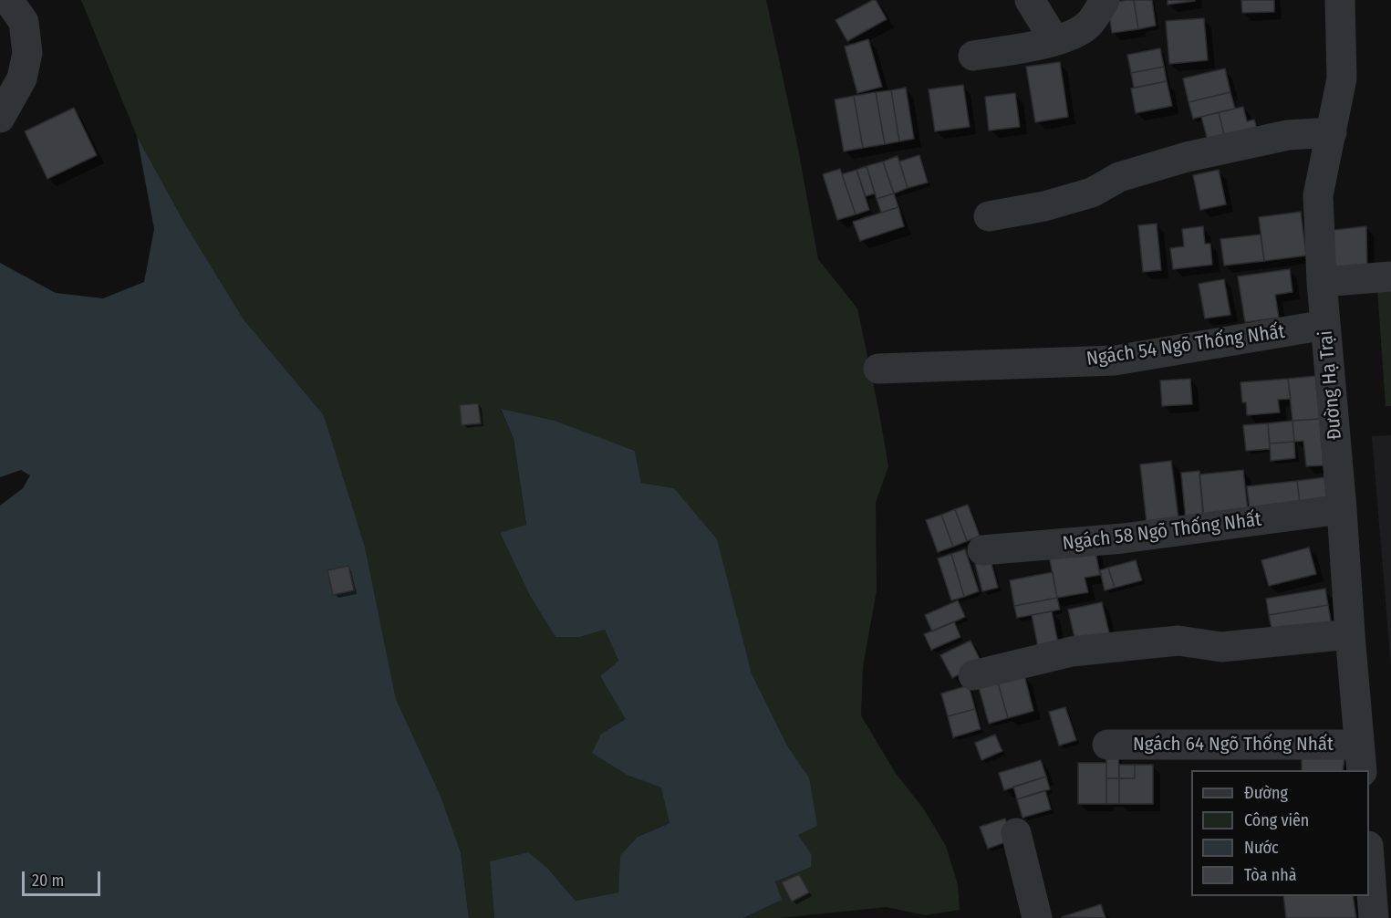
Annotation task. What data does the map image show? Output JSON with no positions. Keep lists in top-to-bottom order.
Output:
{
  "streets": {
    "street": [
      "Ngách 54 Ngõ Thống Nhất",
      "Đường Hạ Trại",
      "Ngách 58 Ngõ Thống Nhất",
      "Ngách 64 Ngõ Thống Nhất"
    ]
  },
  "crossings": [
    ["Ngách 54 Ngõ Thống Nhất", "Đường Hạ Trại"],
    ["Đường Hạ Trại", "Ngách 58 Ngõ Thống Nhất"],
    ["Đường Hạ Trại", "Ngách 64 Ngõ Thống Nhất"]
  ],
  "legend": [
    "Đường",
    "Công viên",
    "Nước",
    "Tòa nhà"
  ],
  "scale_bar": "20 m"
}
